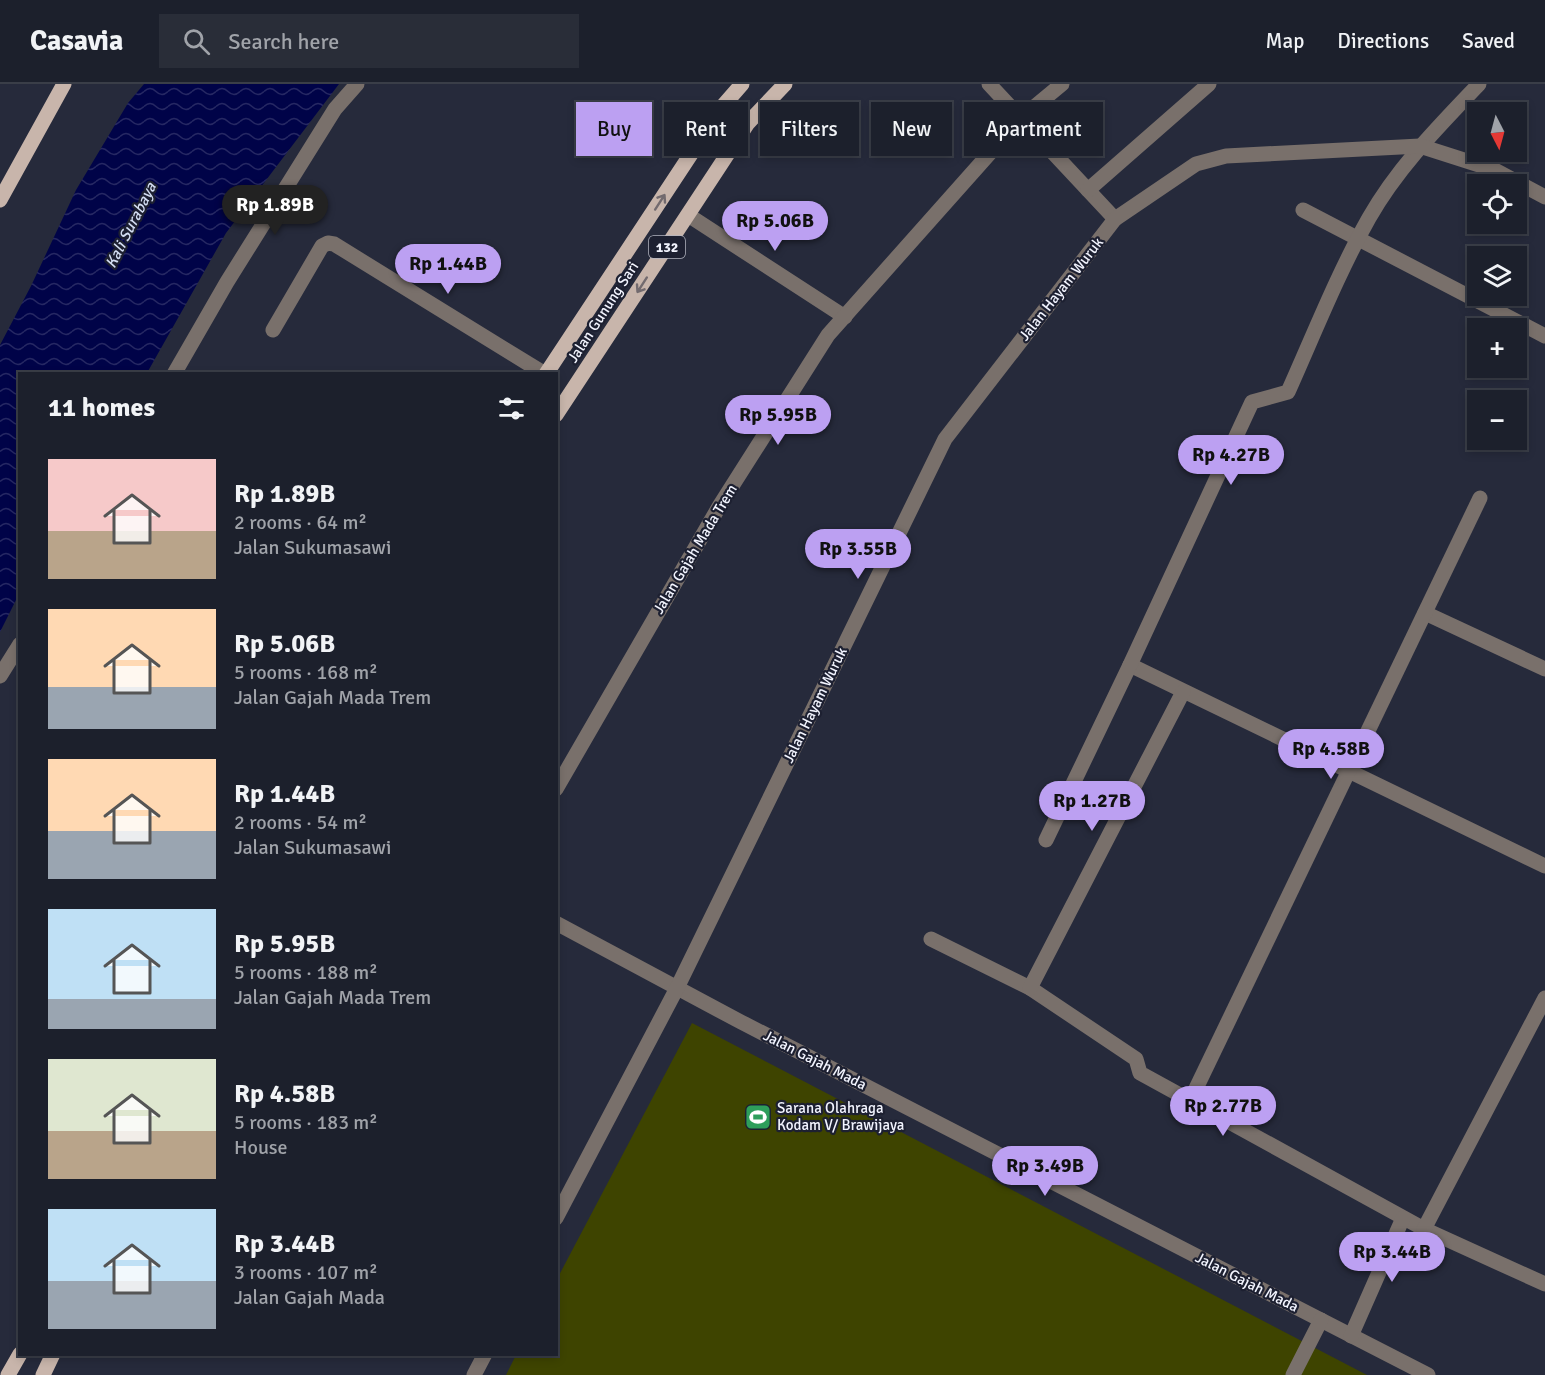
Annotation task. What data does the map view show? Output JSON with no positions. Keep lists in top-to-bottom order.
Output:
{
  "streets": {
    "main road": ["132", "Jalan Gunung Sari"],
    "street": ["Jalan Hayam Wuruk", "Jalan Gajah Mada Trem", "Jalan Gajah Mada"]
  },
  "crossings": [
    ["Jalan Hayam Wuruk", "Jalan Gajah Mada"]
  ],
  "water": ["Kali Surabaya"],
  "places": {
    "sports": ["Sarana Olahraga Kodam V/ Brawijaya"]
  },
  "north": "bottom",
  "page": {
    "header": "Casavia",
    "search": "Search here",
    "nav": ["Map", "Directions", "Saved"],
    "map_buttons": ["+", "−"],
    "chip": [
      "Buy",
      "Rent",
      "Filters",
      "New",
      "Apartment"
    ],
    "price": [
      "Rp 1.89B",
      "Rp 5.06B",
      "Rp 1.44B",
      "Rp 5.95B",
      "Rp 4.27B",
      "Rp 3.55B",
      "Rp 4.58B",
      "Rp 1.27B",
      "Rp 2.77B",
      "Rp 3.49B",
      "Rp 3.44B"
    ],
    "heading": "11 homes",
    "list": [
      {
        "name": "Rp 1.89B",
        "note": "2 rooms · 64 m² · Jalan Sukumasawi"
      },
      {
        "name": "Rp 5.06B",
        "note": "5 rooms · 168 m² · Jalan Gajah Mada Trem"
      },
      {
        "name": "Rp 1.44B",
        "note": "2 rooms · 54 m² · Jalan Sukumasawi"
      },
      {
        "name": "Rp 5.95B",
        "note": "5 rooms · 188 m² · Jalan Gajah Mada Trem"
      },
      {
        "name": "Rp 4.58B",
        "note": "5 rooms · 183 m² · House"
      },
      {
        "name": "Rp 3.44B",
        "note": "3 rooms · 107 m² · Jalan Gajah Mada"
      }
    ]
  }
}
